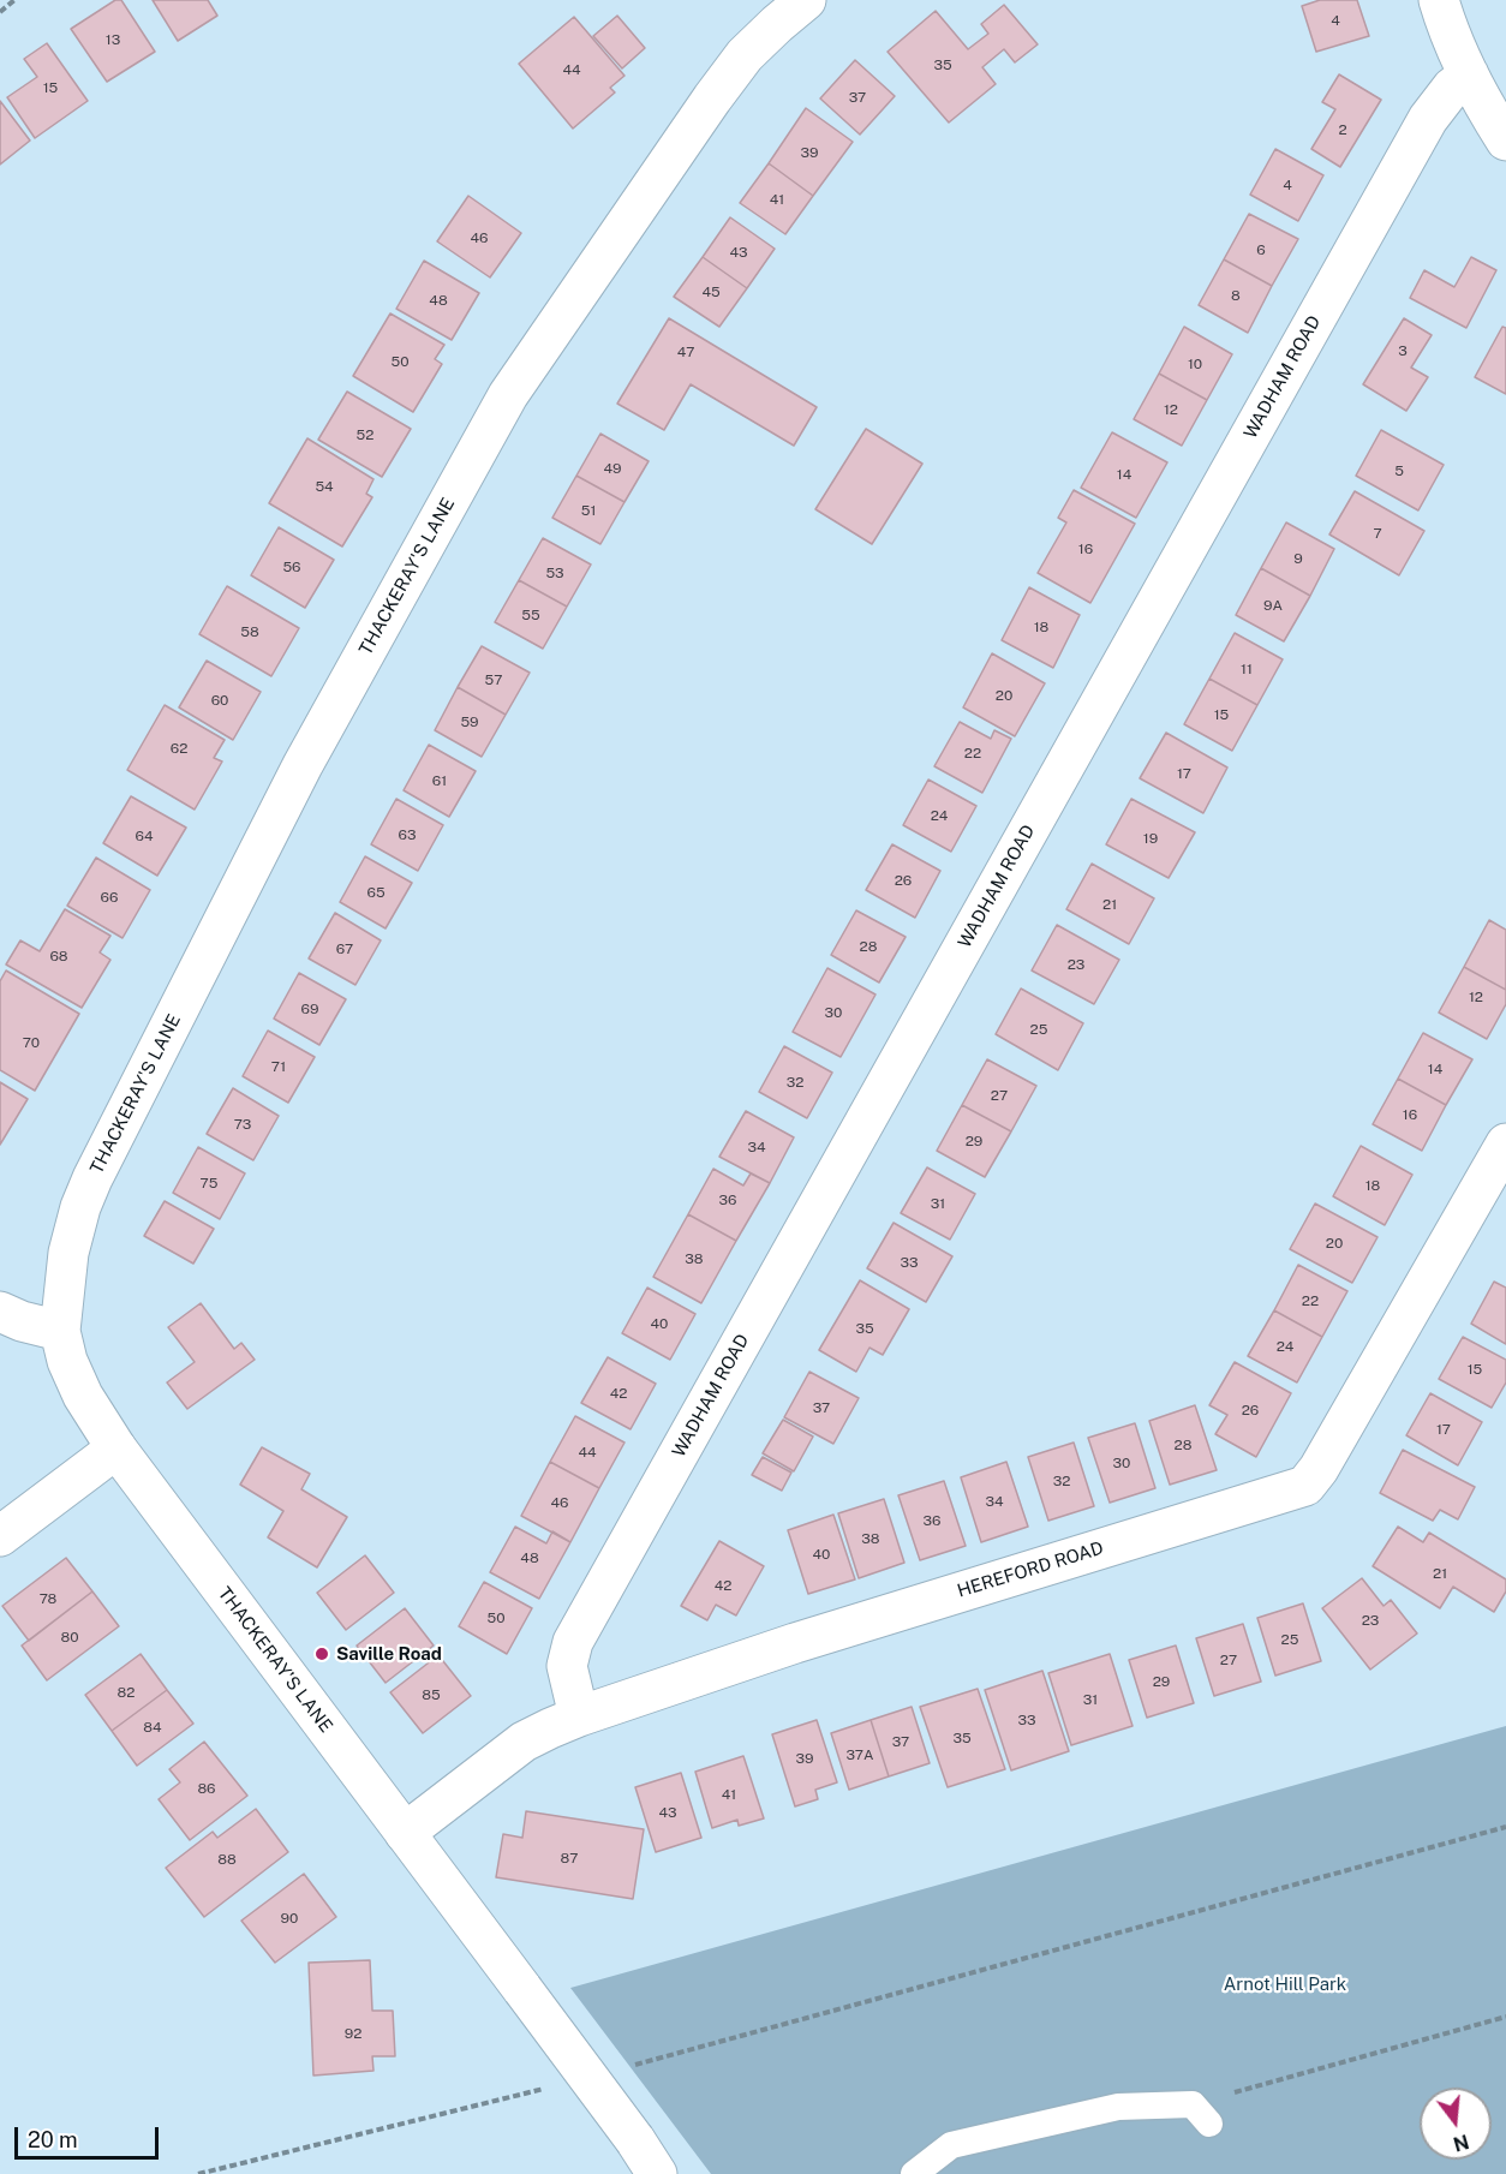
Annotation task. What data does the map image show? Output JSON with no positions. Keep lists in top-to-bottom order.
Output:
{
  "streets": {
    "street": ["WADHAM ROAD", "THACKERAY'S LANE", "HEREFORD ROAD"]
  },
  "crossings": [
    ["WADHAM ROAD", "HEREFORD ROAD"],
    ["THACKERAY'S LANE", "HEREFORD ROAD"]
  ],
  "parks": ["Arnot Hill Park"],
  "places": ["Saville Road"],
  "house_numbers": [
    "4",
    "13",
    "35",
    "44",
    "15",
    "37",
    "2",
    "39",
    "4",
    "41",
    "46",
    "6",
    "43",
    "45",
    "8",
    "48",
    "3",
    "47",
    "50",
    "10",
    "12",
    "52",
    "49",
    "5",
    "14",
    "54",
    "51",
    "7",
    "16",
    "9",
    "56",
    "53",
    "9A",
    "55",
    "18",
    "58",
    "11",
    "57",
    "20",
    "60",
    "15",
    "59",
    "62",
    "22",
    "17",
    "61",
    "24",
    "63",
    "64",
    "19",
    "26",
    "65",
    "66",
    "21",
    "28",
    "67",
    "68",
    "23",
    "12",
    "69",
    "30",
    "25",
    "70",
    "71",
    "14",
    "32",
    "27",
    "16",
    "73",
    "29",
    "34",
    "75",
    "18",
    "36",
    "31",
    "20",
    "38",
    "33",
    "22",
    "40",
    "35",
    "24",
    "15",
    "42",
    "37",
    "26",
    "17",
    "28",
    "44",
    "30",
    "32",
    "34",
    "46",
    "36",
    "38",
    "40",
    "48",
    "21",
    "42",
    "78",
    "50",
    "23",
    "80",
    "25",
    "27",
    "29",
    "82",
    "85",
    "31",
    "33",
    "84",
    "35",
    "37",
    "37A",
    "39",
    "86",
    "41",
    "43",
    "87",
    "88",
    "90",
    "92"
  ],
  "scale_bar": "20 m",
  "north": "bottom"
}
